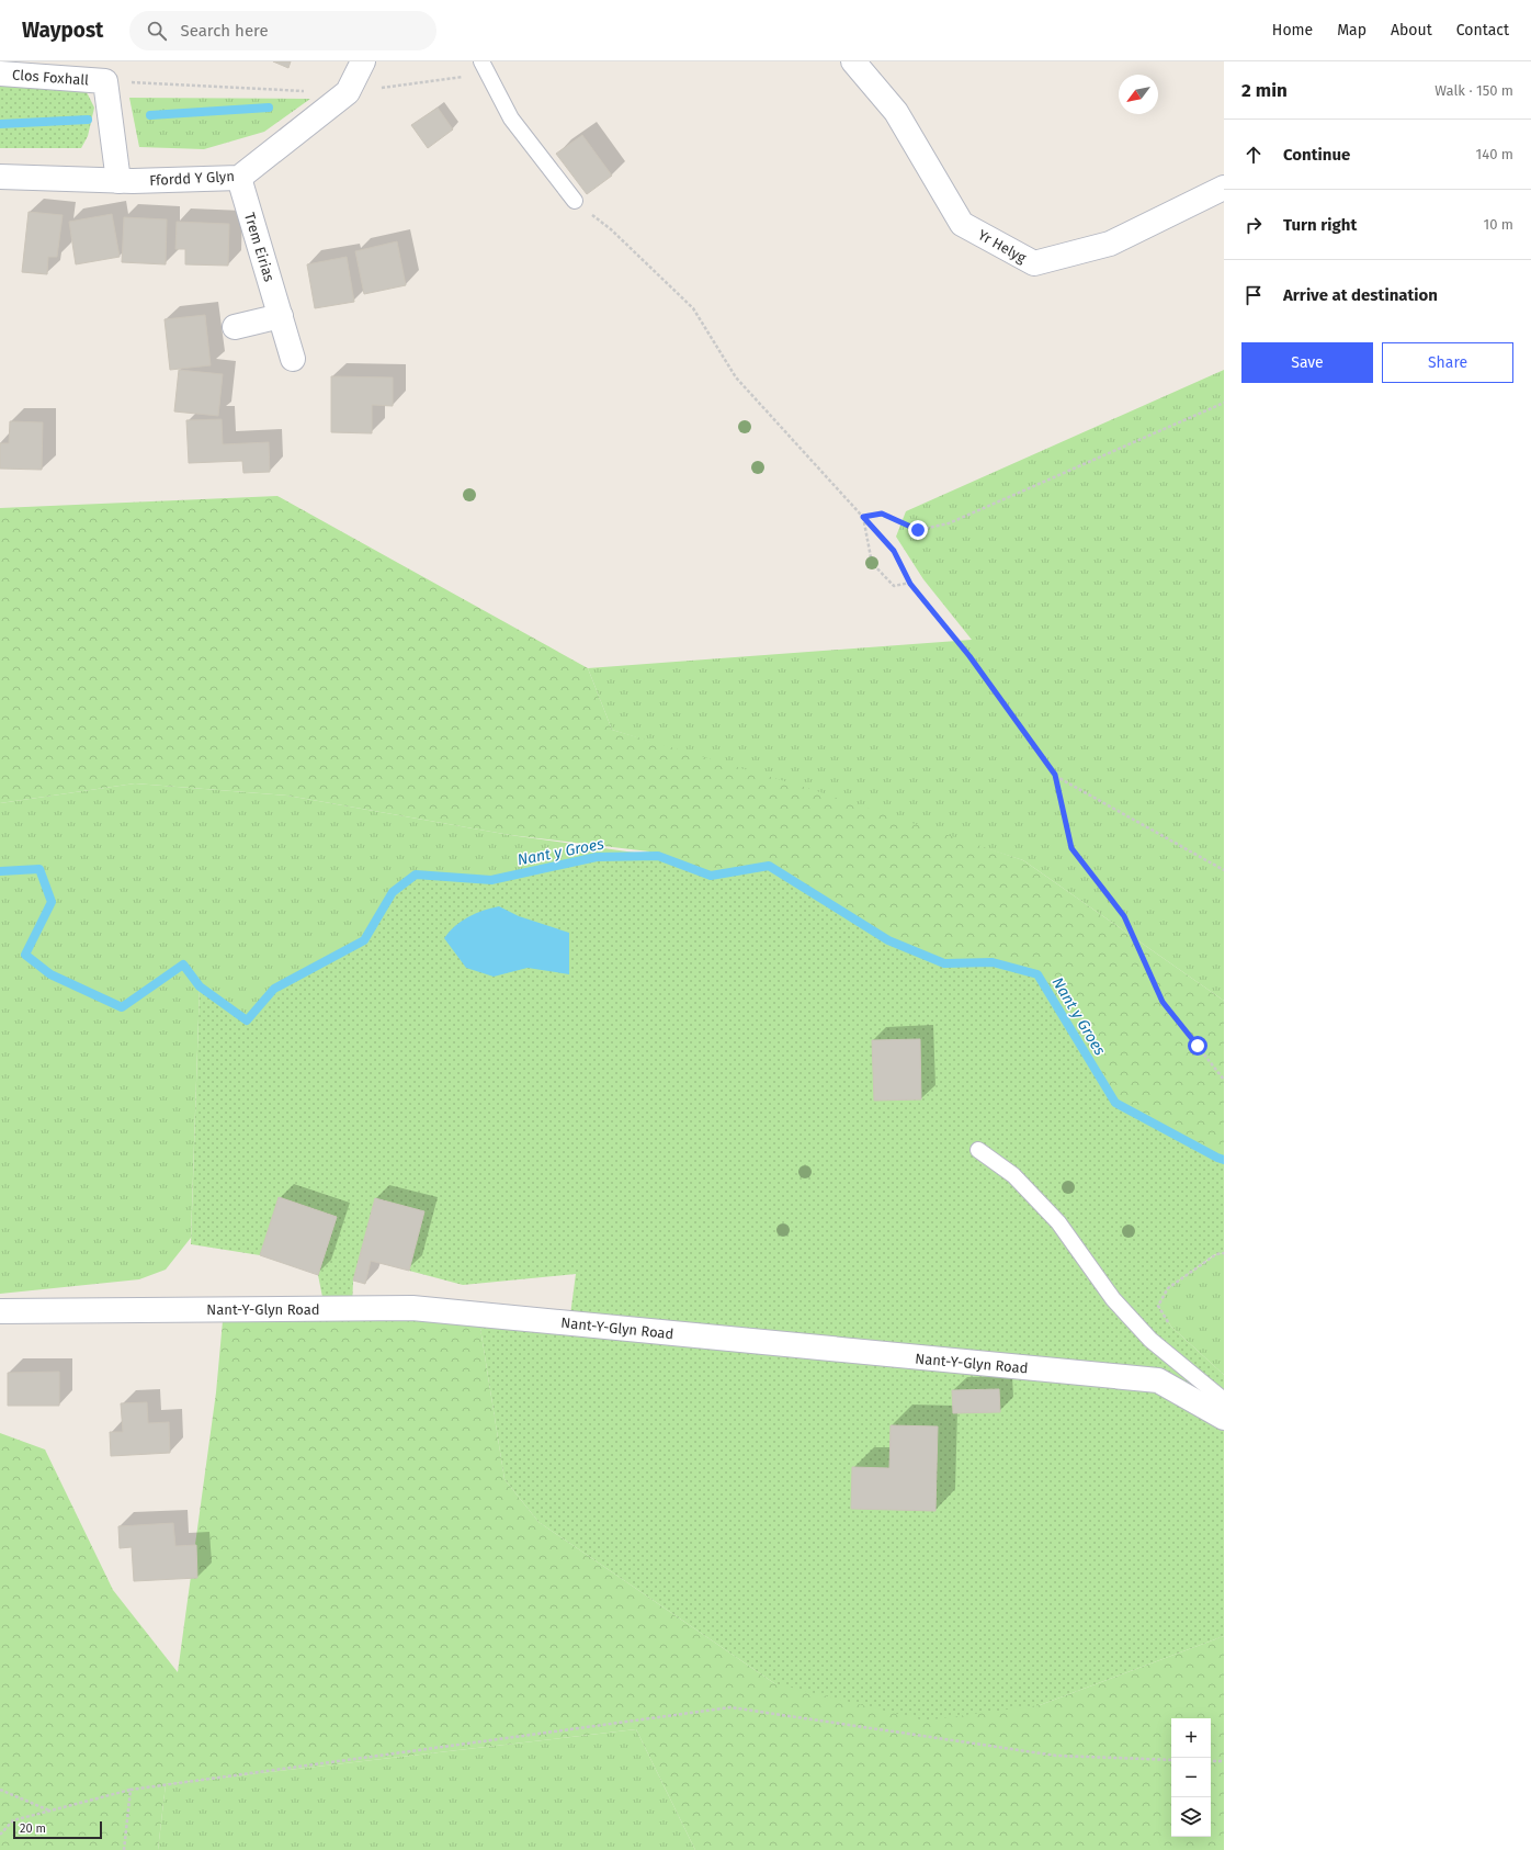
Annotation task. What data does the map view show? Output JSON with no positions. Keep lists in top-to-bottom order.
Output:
{
  "streets": {
    "street": [
      "Clos Foxhall",
      "Ffordd Y Glyn",
      "Yr Helyg",
      "Trem Eirias",
      "Nant-Y-Glyn Road"
    ]
  },
  "crossings": [
    ["Clos Foxhall", "Ffordd Y Glyn"],
    ["Ffordd Y Glyn", "Trem Eirias"]
  ],
  "water": ["Nant y Groes"],
  "scale_bar": "20 m",
  "north": "bottom left",
  "page": {
    "header": "Waypost",
    "search": "Search here",
    "nav": [
      "Home",
      "Map",
      "About",
      "Contact"
    ],
    "heading": ["2 min", "Walk · 150 m"],
    "list": [
      ["Continue", "140 m"],
      ["Turn right", "10 m"],
      "Arrive at destination"
    ],
    "buttons": ["Save", "Share"],
    "map_buttons": ["+", "−"],
    "scale": "20 m"
  }
}
